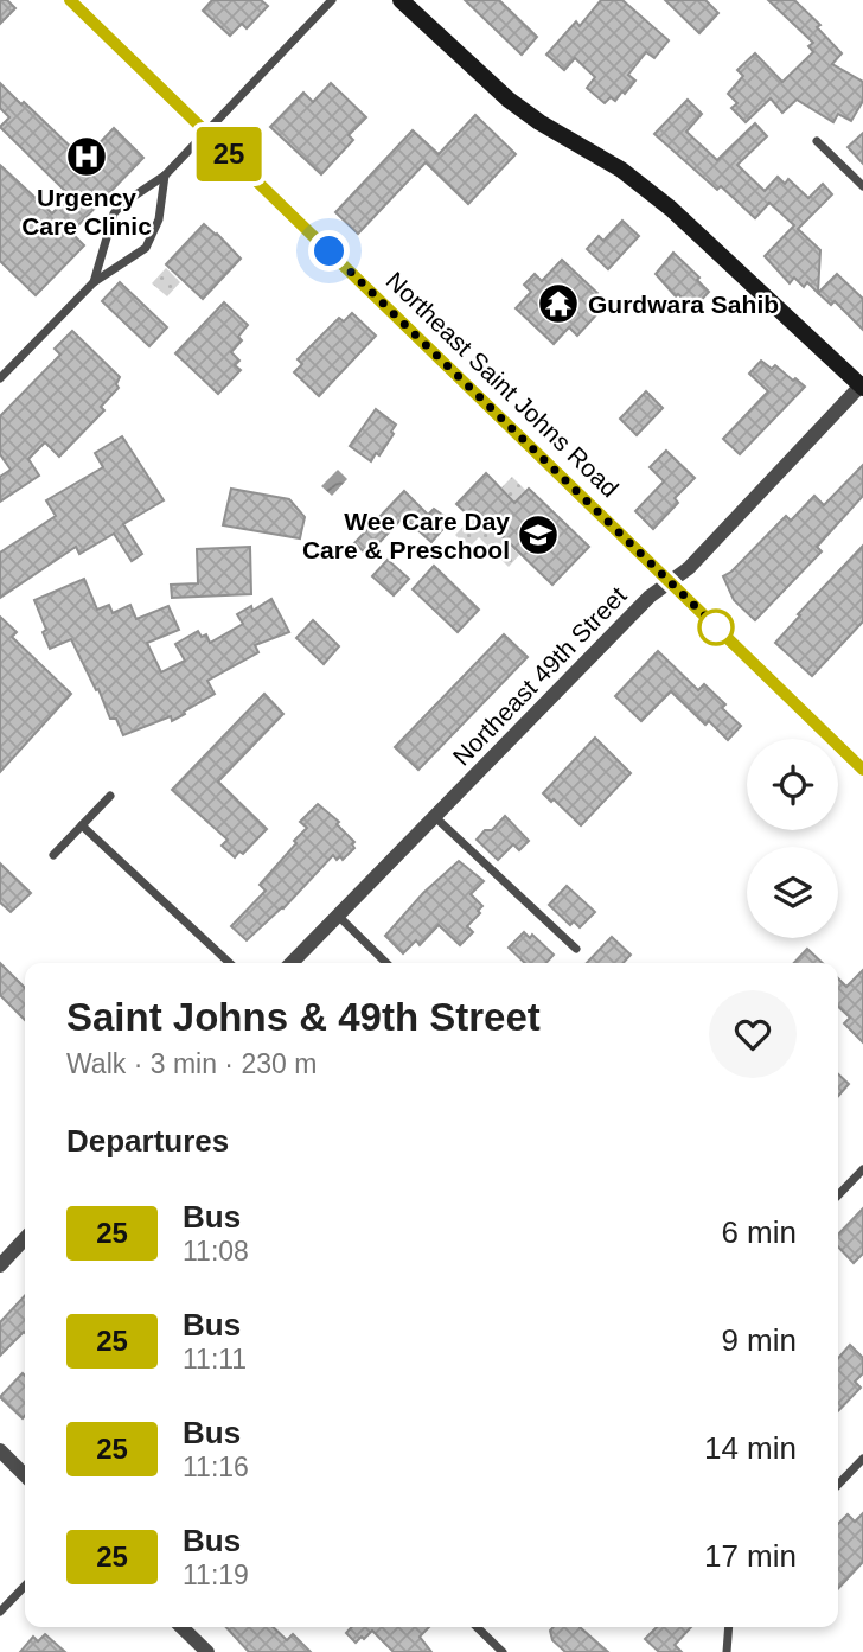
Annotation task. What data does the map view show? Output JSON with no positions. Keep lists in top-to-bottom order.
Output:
{
  "streets": {
    "main road": ["Northeast Saint Johns Road"],
    "street": ["Northeast 49th Street"]
  },
  "crossings": [
    ["Northeast Saint Johns Road", "Northeast 49th Street"]
  ],
  "places": {
    "hospital": ["Urgency Care Clinic"],
    "temple": ["Gurdwara Sahib"],
    "school or university": ["Wee Care Day Care & Preschool"]
  },
  "lines": ["bus line 25"],
  "page": {
    "on_map": "25",
    "heading": [
      ["Saint Johns & 49th Street", "Walk · 3 min · 230 m"],
      "Departures"
    ],
    "list": [
      {
        "mark": "25",
        "name": "Bus",
        "note": "11:08",
        "value": "6 min"
      },
      {
        "mark": "25",
        "name": "Bus",
        "note": "11:11",
        "value": "9 min"
      },
      {
        "mark": "25",
        "name": "Bus",
        "note": "11:16",
        "value": "14 min"
      },
      {
        "mark": "25",
        "name": "Bus",
        "note": "11:19",
        "value": "17 min"
      }
    ]
  }
}
